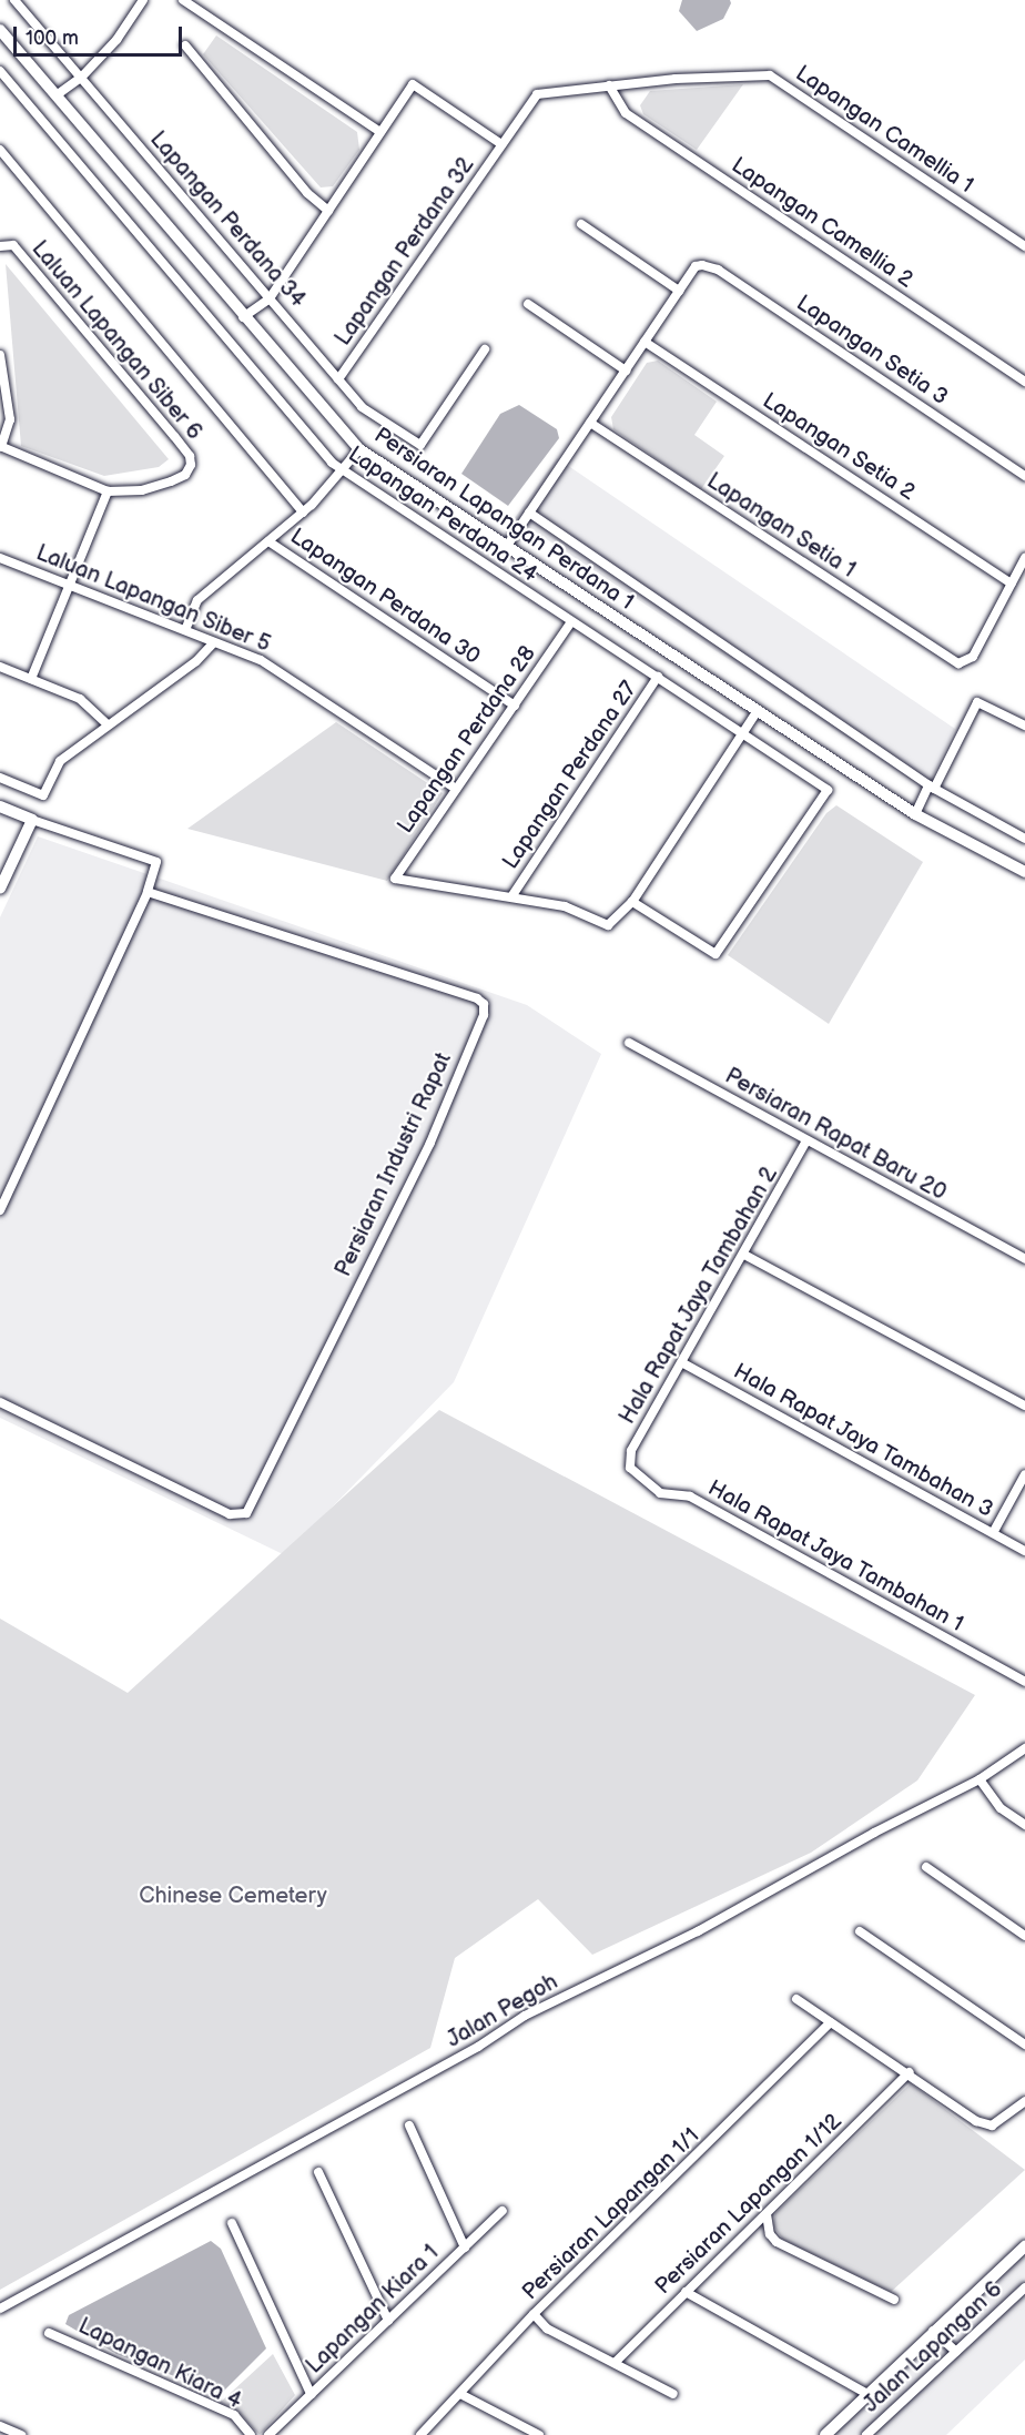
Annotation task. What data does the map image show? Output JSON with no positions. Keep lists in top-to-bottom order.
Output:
{
  "streets": {
    "street": [
      "Lapangan Camellia 1",
      "Lapangan Perdana 34",
      "Lapangan Camellia 2",
      "Lapangan Perdana 32",
      "Laluan Lapangan Siber 6",
      "Lapangan Setia 3",
      "Lapangan Setia 2",
      "Lapangan Perdana 24",
      "Persiaran Lapangan Perdana 1",
      "Lapangan Setia 1",
      "Lapangan Perdana 30",
      "Laluan Lapangan Siber 5",
      "Lapangan Perdana 28",
      "Lapangan Perdana 27",
      "Persiaran Rapat Baru 20",
      "Persiaran Industri Rapat",
      "Hala Rapat Jaya Tambahan 2",
      "Hala Rapat Jaya Tambahan 3",
      "Hala Rapat Jaya Tambahan 1",
      "Jalan Pegoh",
      "Persiaran Lapangan 1/12",
      "Persiaran Lapangan 1/1",
      "Lapangan Kiara 1",
      "Jalan Lapangan 6",
      "Lapangan Kiara 4"
    ]
  },
  "crossings": [
    ["Lapangan Camellia 1", "Lapangan Camellia 2"],
    ["Lapangan Camellia 1", "Lapangan Perdana 32"],
    ["Lapangan Perdana 34", "Lapangan Perdana 32"],
    ["Lapangan Setia 2", "Lapangan Setia 1"],
    ["Lapangan Perdana 24", "Lapangan Perdana 28"],
    ["Lapangan Perdana 24", "Lapangan Perdana 27"],
    ["Lapangan Perdana 30", "Lapangan Perdana 28"],
    ["Laluan Lapangan Siber 5", "Lapangan Perdana 28"],
    ["Lapangan Perdana 28", "Lapangan Perdana 27"],
    ["Persiaran Rapat Baru 20", "Hala Rapat Jaya Tambahan 2"],
    ["Hala Rapat Jaya Tambahan 2", "Hala Rapat Jaya Tambahan 3"],
    ["Hala Rapat Jaya Tambahan 2", "Hala Rapat Jaya Tambahan 1"]
  ],
  "parks": ["Chinese Cemetery"],
  "scale_bar": "100 m"
}
